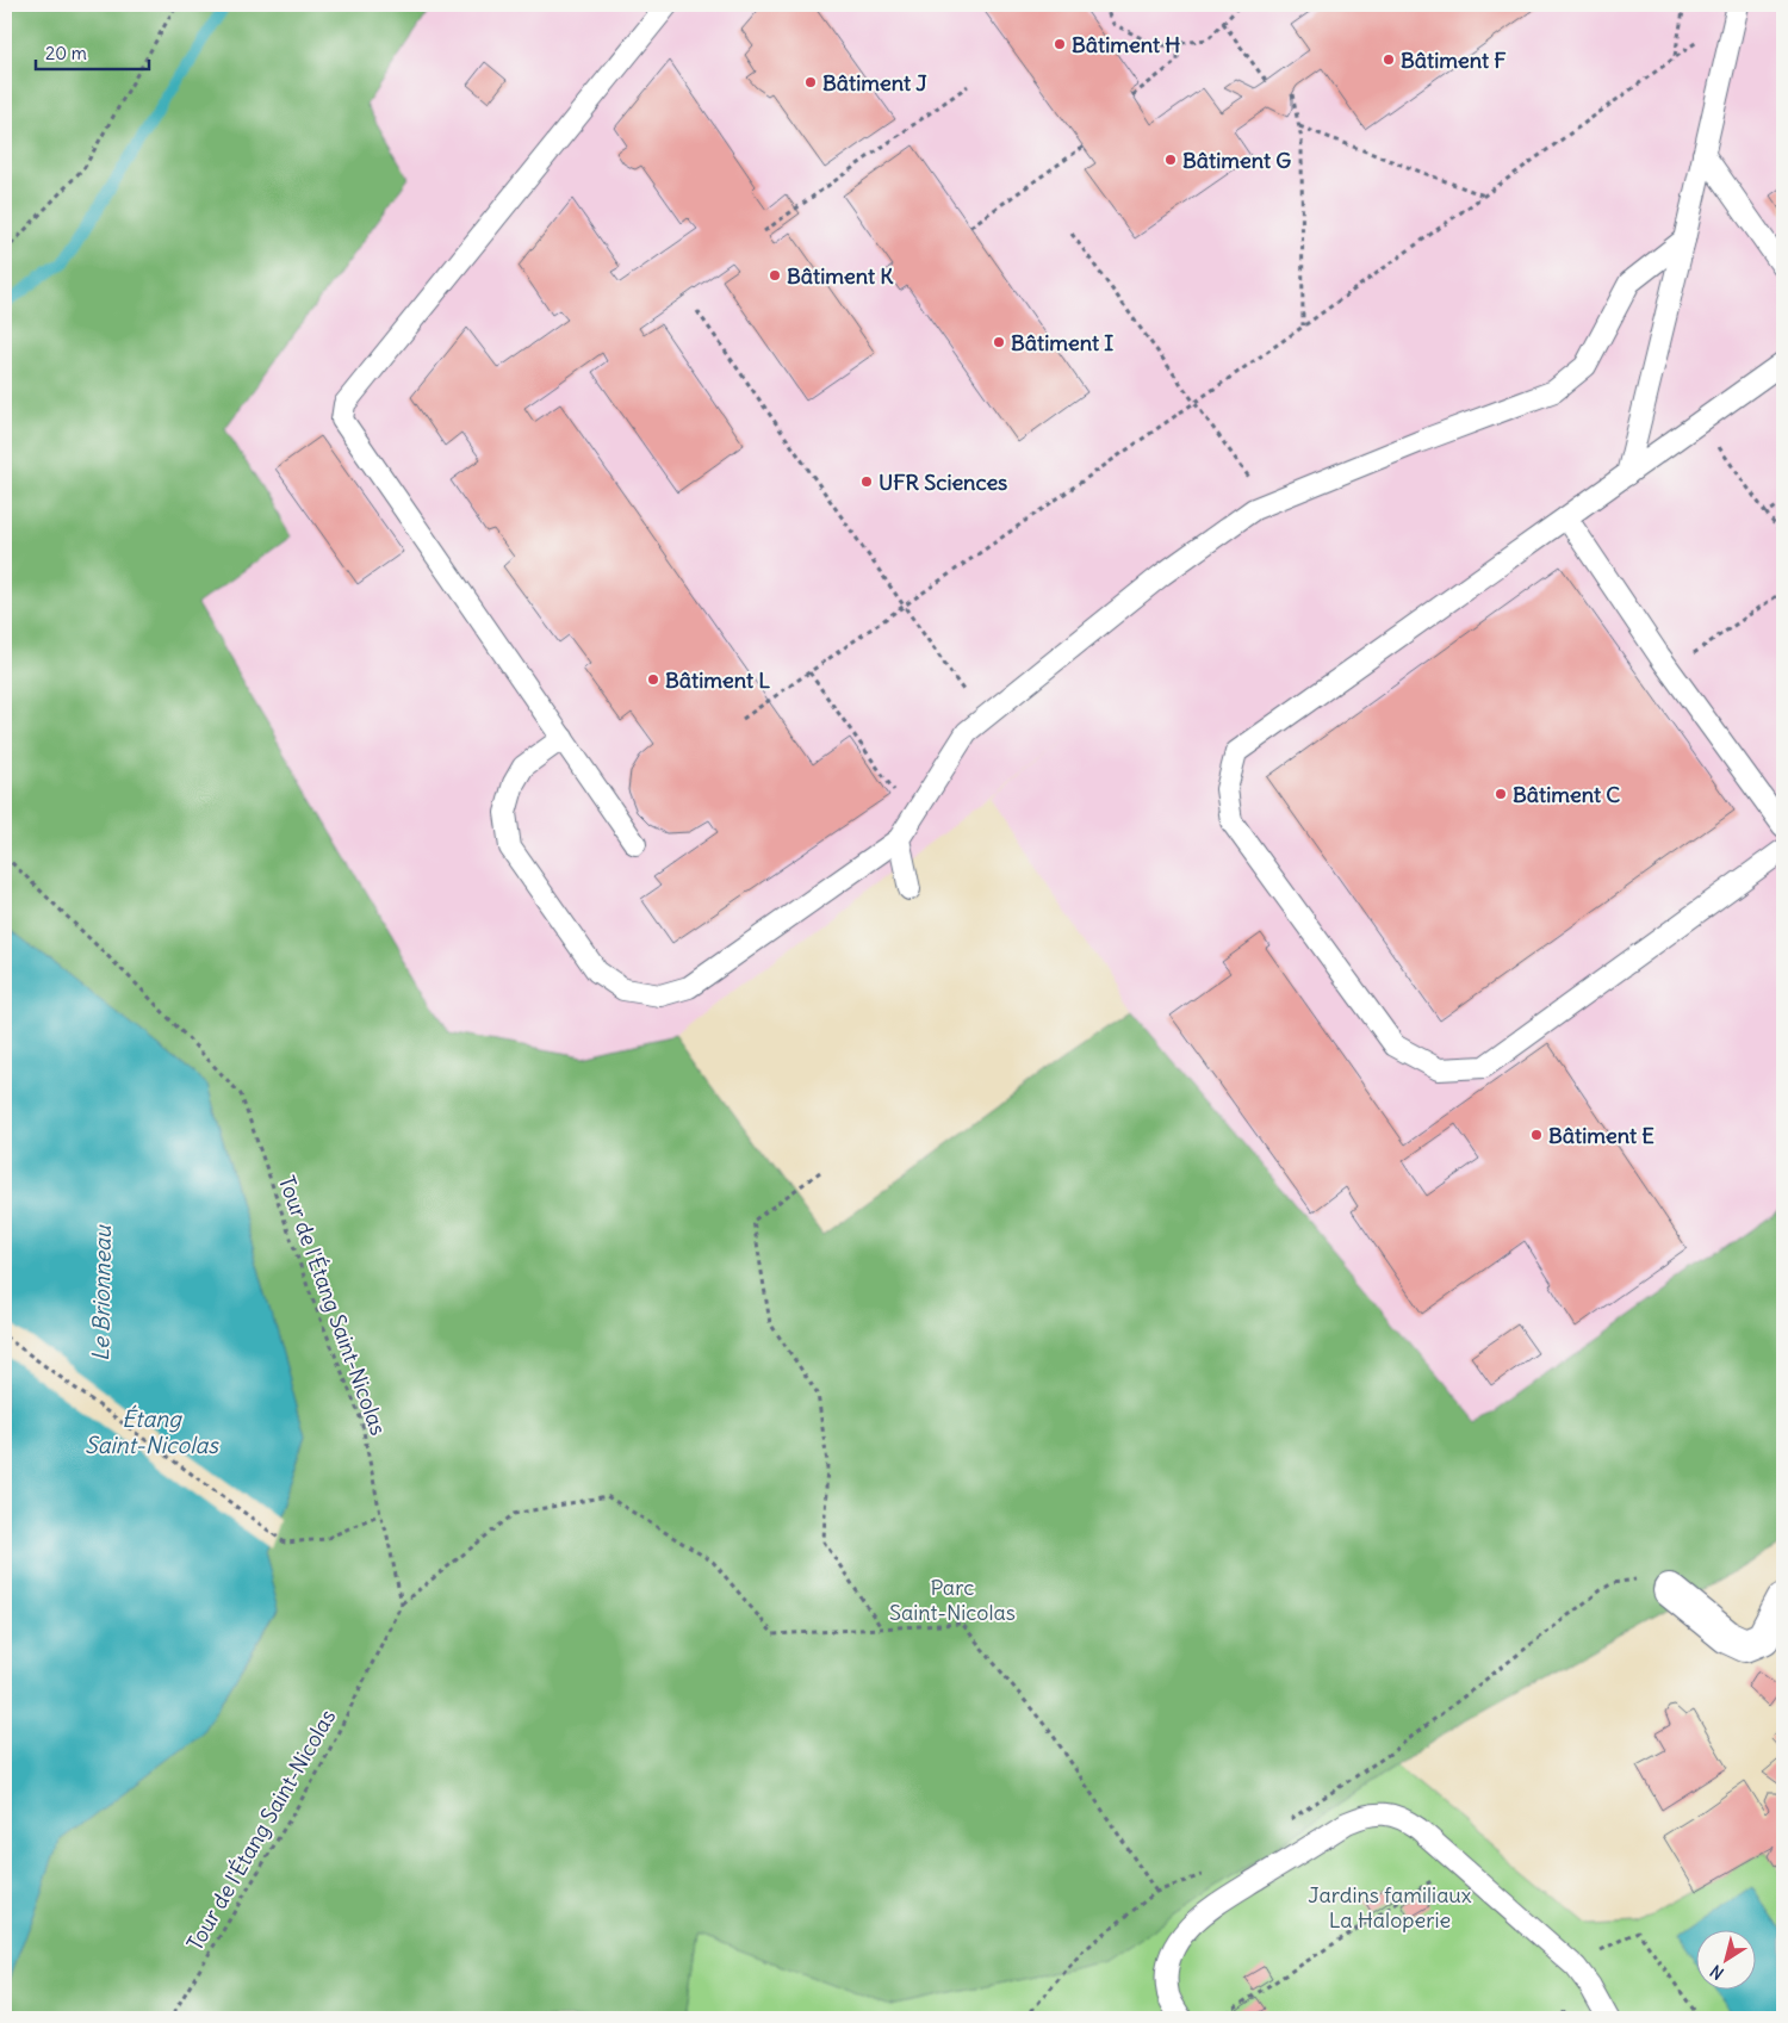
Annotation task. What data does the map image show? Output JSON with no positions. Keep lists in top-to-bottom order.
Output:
{
  "streets": {
    "path": ["Tour de l'Étang Saint-Nicolas"]
  },
  "water": ["Le Brionneau", "Étang Saint-Nicolas"],
  "parks": ["Parc Saint-Nicolas", "Jardins familiaux La Haloperie"],
  "places": [
    "Bâtiment H",
    "Bâtiment F",
    "Bâtiment J",
    "Bâtiment G",
    "Bâtiment K",
    "Bâtiment I",
    "UFR Sciences",
    "Bâtiment L",
    "Bâtiment C",
    "Bâtiment E"
  ],
  "scale_bar": "20 m",
  "north": "bottom left"
}
